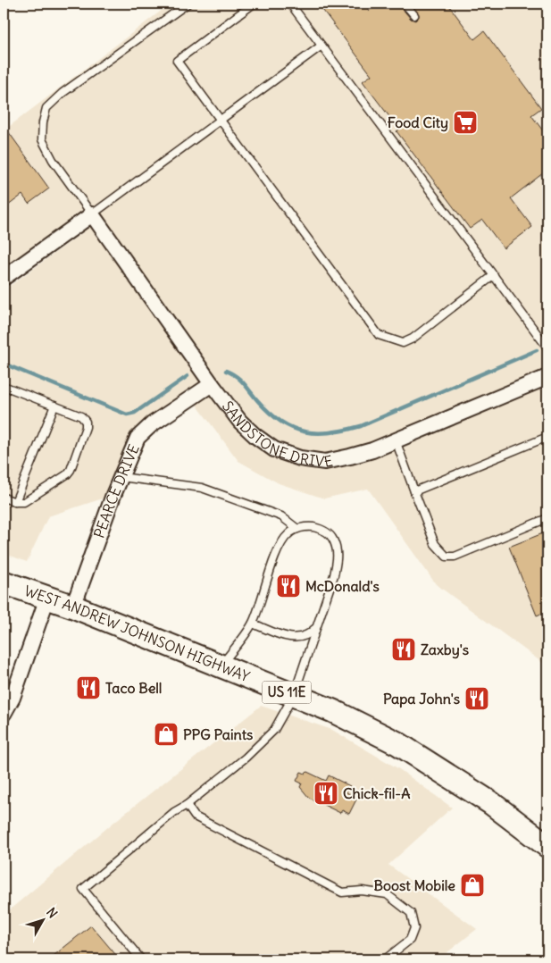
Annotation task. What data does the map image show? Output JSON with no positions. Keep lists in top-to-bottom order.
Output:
{
  "streets": {
    "main road": ["WEST ANDREW JOHNSON HIGHWAY", "US 11E"],
    "street": ["SANDSTONE DRIVE", "PEARCE DRIVE"]
  },
  "crossings": [
    ["SANDSTONE DRIVE", "PEARCE DRIVE"],
    ["PEARCE DRIVE", "WEST ANDREW JOHNSON HIGHWAY"]
  ],
  "places": {
    "supermarket": ["Food City"],
    "restaurant": [
      "McDonald's",
      "Zaxby's",
      "Taco Bell",
      "Papa John's",
      "Chick-fil-A"
    ],
    "shop": ["PPG Paints", "Boost Mobile"]
  },
  "north": "top right"
}
